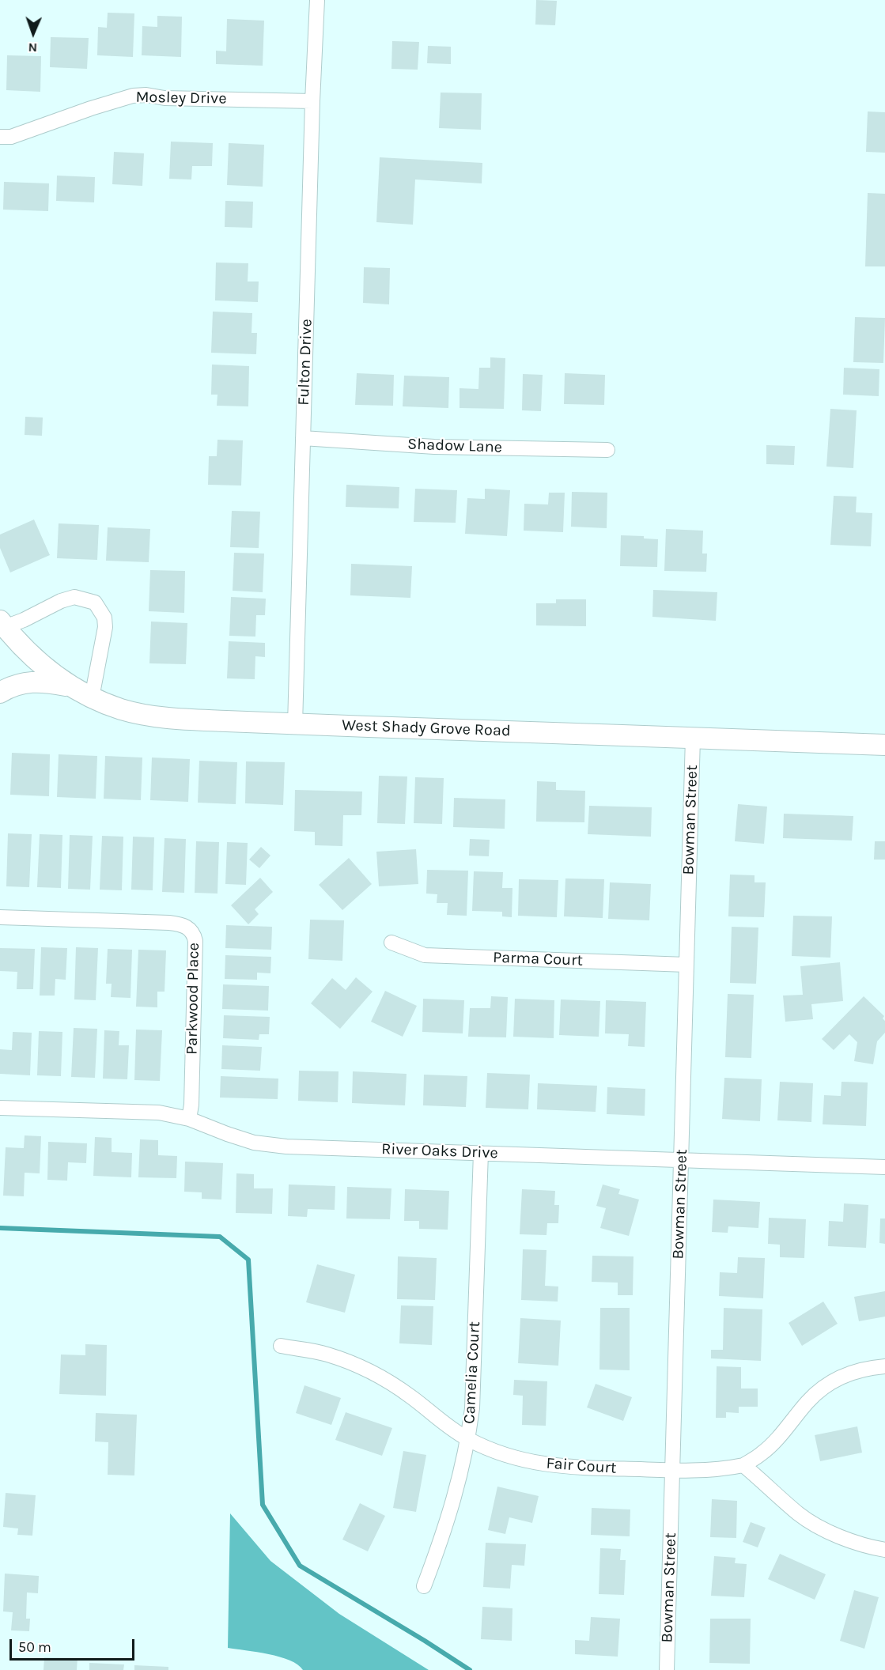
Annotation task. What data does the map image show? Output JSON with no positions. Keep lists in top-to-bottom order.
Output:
{
  "streets": {
    "main road": ["West Shady Grove Road"],
    "street": [
      "Mosley Drive",
      "Fulton Drive",
      "Shadow Lane",
      "Bowman Street",
      "Parma Court",
      "Parkwood Place",
      "River Oaks Drive",
      "Camelia Court",
      "Fair Court"
    ]
  },
  "crossings": [
    ["Mosley Drive", "Fulton Drive"],
    ["Fulton Drive", "Shadow Lane"],
    ["Fulton Drive", "West Shady Grove Road"],
    ["West Shady Grove Road", "Bowman Street"],
    ["Bowman Street", "Parma Court"],
    ["Bowman Street", "River Oaks Drive"],
    ["Bowman Street", "Fair Court"],
    ["Parkwood Place", "River Oaks Drive"],
    ["River Oaks Drive", "Camelia Court"],
    ["Camelia Court", "Fair Court"]
  ],
  "scale_bar": "50 m",
  "north": "bottom"
}
